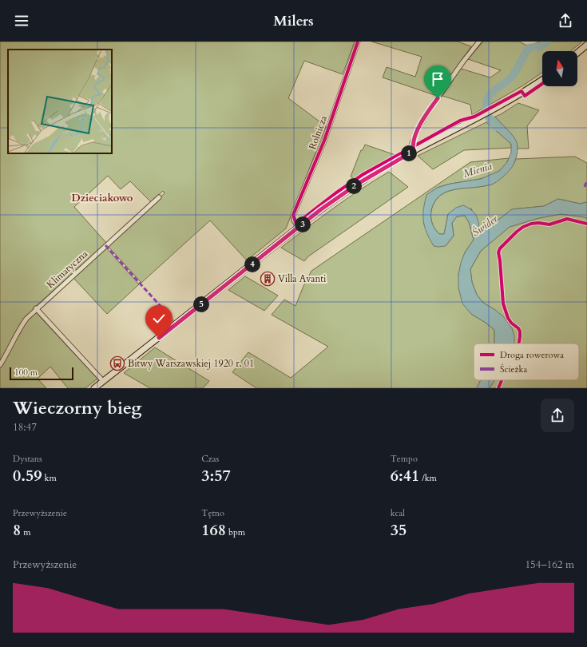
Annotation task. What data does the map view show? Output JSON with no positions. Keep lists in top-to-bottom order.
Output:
{
  "streets": {
    "street": ["Rolnicza", "Klimatyczna"]
  },
  "districts": ["Dzieciakowo"],
  "water": ["Mienia", "Świder"],
  "places": {
    "building": ["Villa Avanti"],
    "bus stop": ["Bitwy Warszawskiej 1920 r. 01"]
  },
  "legend": ["Droga rowerowa", "Ścieżka"],
  "scale_bar": "100 m",
  "north": "top",
  "page": {
    "header": "Milers",
    "pins": [
      "1",
      "2",
      "3",
      "4",
      "5"
    ],
    "scale": "100 m",
    "heading": ["Wieczorny bieg", "18:47"],
    "stats": [
      ["Dystans", "0.59 km"],
      ["Czas", "3:57"],
      ["Tempo", "6:41 /km"],
      ["Przewyższenie", "8 m"],
      ["Tętno", "168 bpm"],
      ["kcal", "35"]
    ],
    "chart": ["Przewyższenie", "154–162 m"]
  }
}
